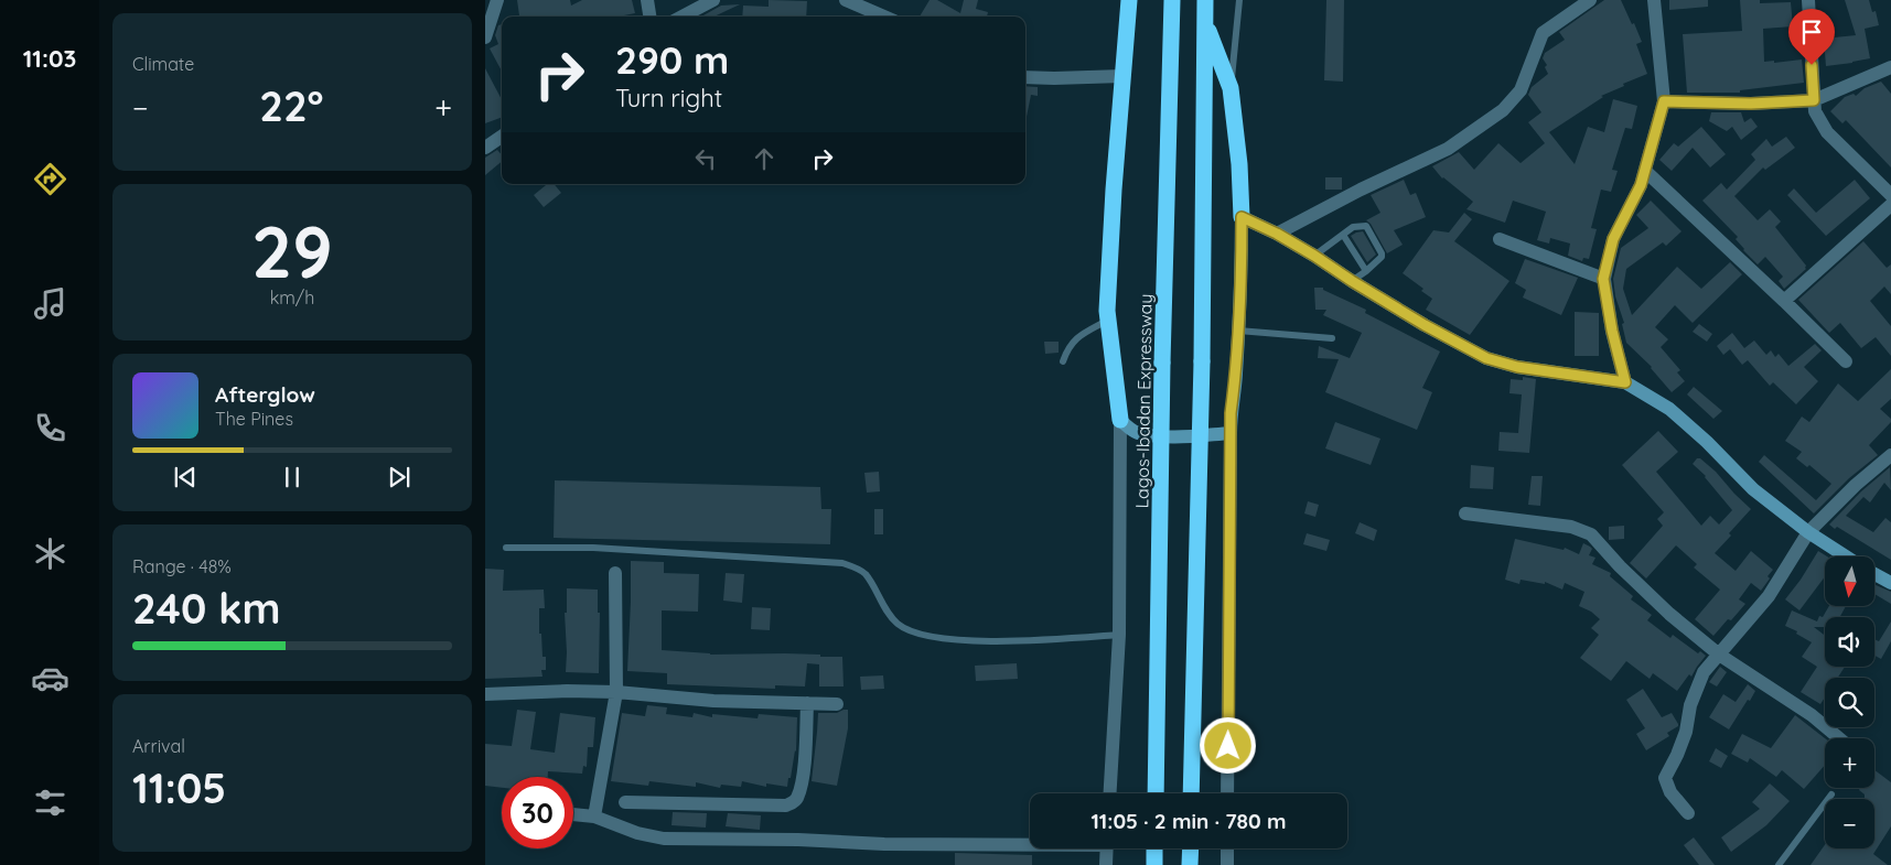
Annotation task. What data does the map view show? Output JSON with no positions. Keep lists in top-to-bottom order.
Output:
{
  "streets": {
    "highway": ["Lagos-Ibadan Expressway"]
  },
  "north": "bottom",
  "page": {
    "tabs": "11:03",
    "tile": [
      "Climate",
      ["29", "km/h"],
      ["Range · 48%", "240 km"],
      ["Arrival", "11:05"]
    ],
    "turn": ["290 m", "Turn right"],
    "heat": ["−", "22°", "+"],
    "song": ["Afterglow", "The Pines"],
    "map_buttons": ["+", "−"],
    "limit": "30",
    "trip": "11:05 · 2 min · 780 m"
  }
}
